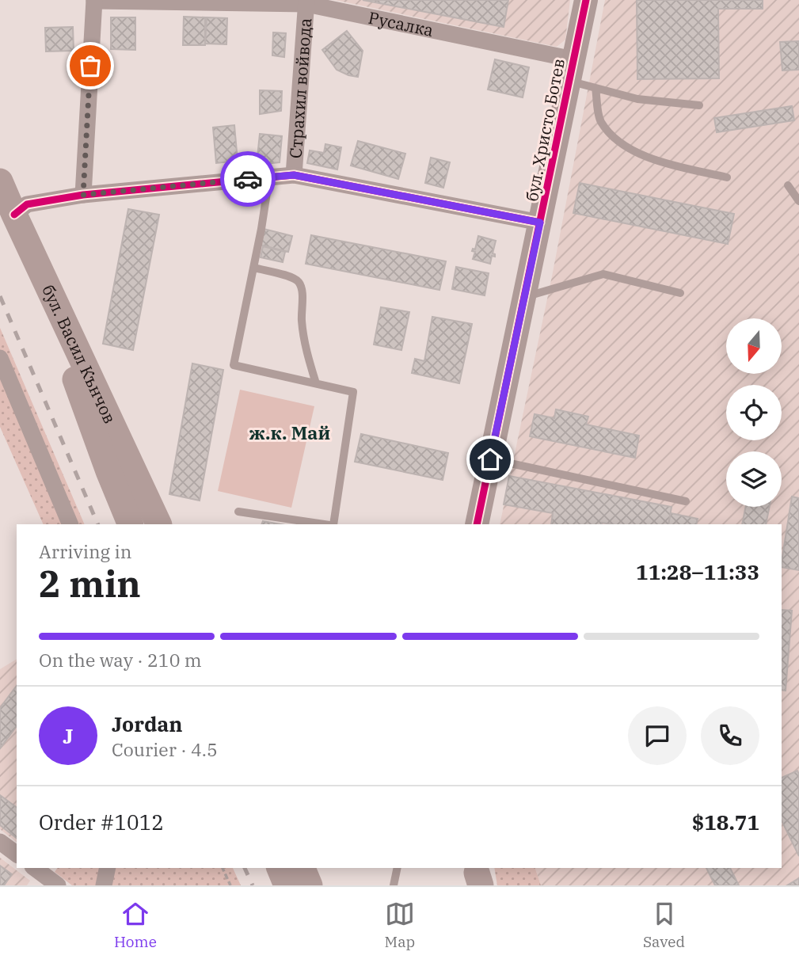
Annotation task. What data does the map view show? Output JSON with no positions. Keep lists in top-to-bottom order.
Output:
{
  "streets": {
    "main road": ["бул. Васил Кънчов"],
    "street": ["Русалка", "Страхил войвода", "бул. Христо Ботев"]
  },
  "crossings": [
    ["Русалка", "Страхил войвода"],
    ["Русалка", "бул. Христо Ботев"]
  ],
  "districts": ["ж.к. Май"],
  "north": "bottom",
  "page": {
    "heading": ["2 min", "Arriving in", "11:28–11:33"],
    "panel": [
      "Jordan",
      "Courier · 4.5",
      "Order #1012",
      "$18.71"
    ],
    "bar": "On the way · 210 m",
    "round": "J",
    "tabs": ["Home", "Map", "Saved"]
  }
}
